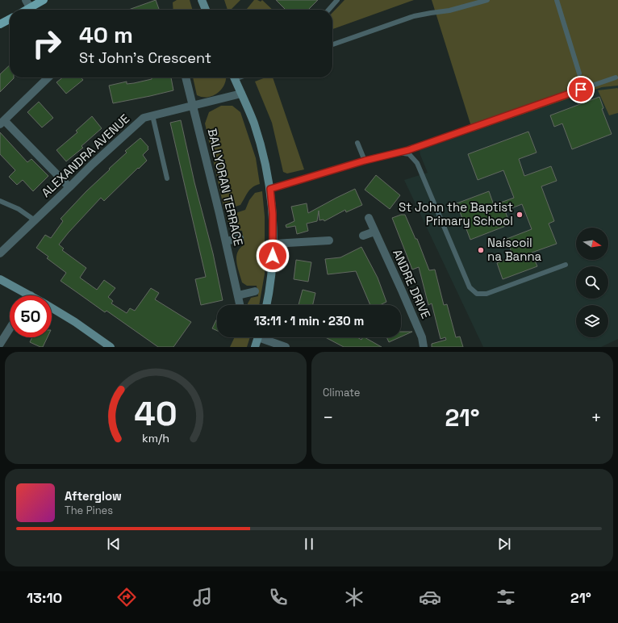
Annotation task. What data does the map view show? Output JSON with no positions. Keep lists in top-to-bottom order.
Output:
{
  "streets": {
    "street": ["ALEXANDRA AVENUE", "BALLYORAN TERRACE", "ANDRE DRIVE"]
  },
  "crossings": [
    ["ALEXANDRA AVENUE", "BALLYORAN TERRACE"]
  ],
  "places": ["St John the Baptist Primary School", "Naíscoil na Banna"],
  "north": "right",
  "page": {
    "turn": ["40 m", "St John's Crescent"],
    "limit": "50",
    "trip": "13:11 · 1 min · 230 m",
    "tile": "Climate",
    "heat": ["−", "21°", "+"],
    "song": ["Afterglow", "The Pines"],
    "tabs": ["13:10", "21°"],
    "gauge": ["40", "km/h"]
  }
}
